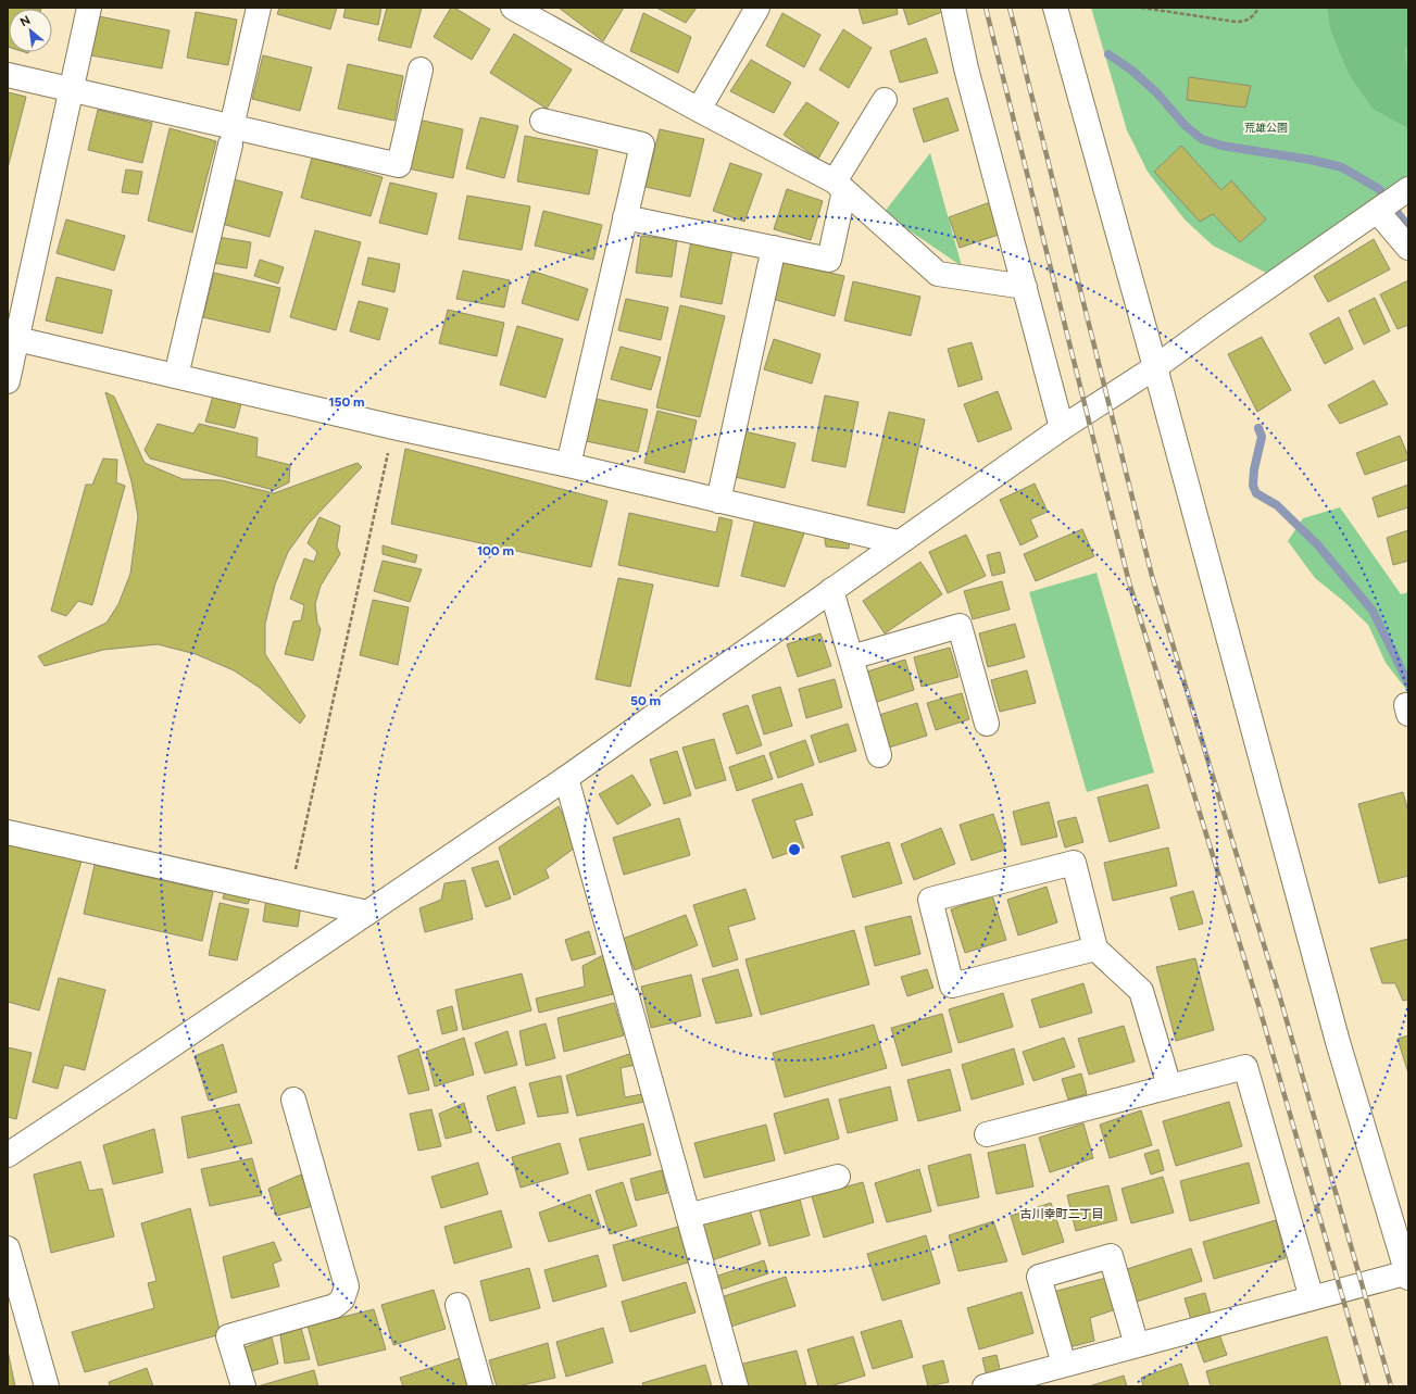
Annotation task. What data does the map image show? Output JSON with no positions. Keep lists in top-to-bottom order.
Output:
{
  "districts": ["古川幸町二丁目"],
  "parks": ["荒雄公園"],
  "north": "top left",
  "rings": ["150 m", "100 m", "50 m"]
}
